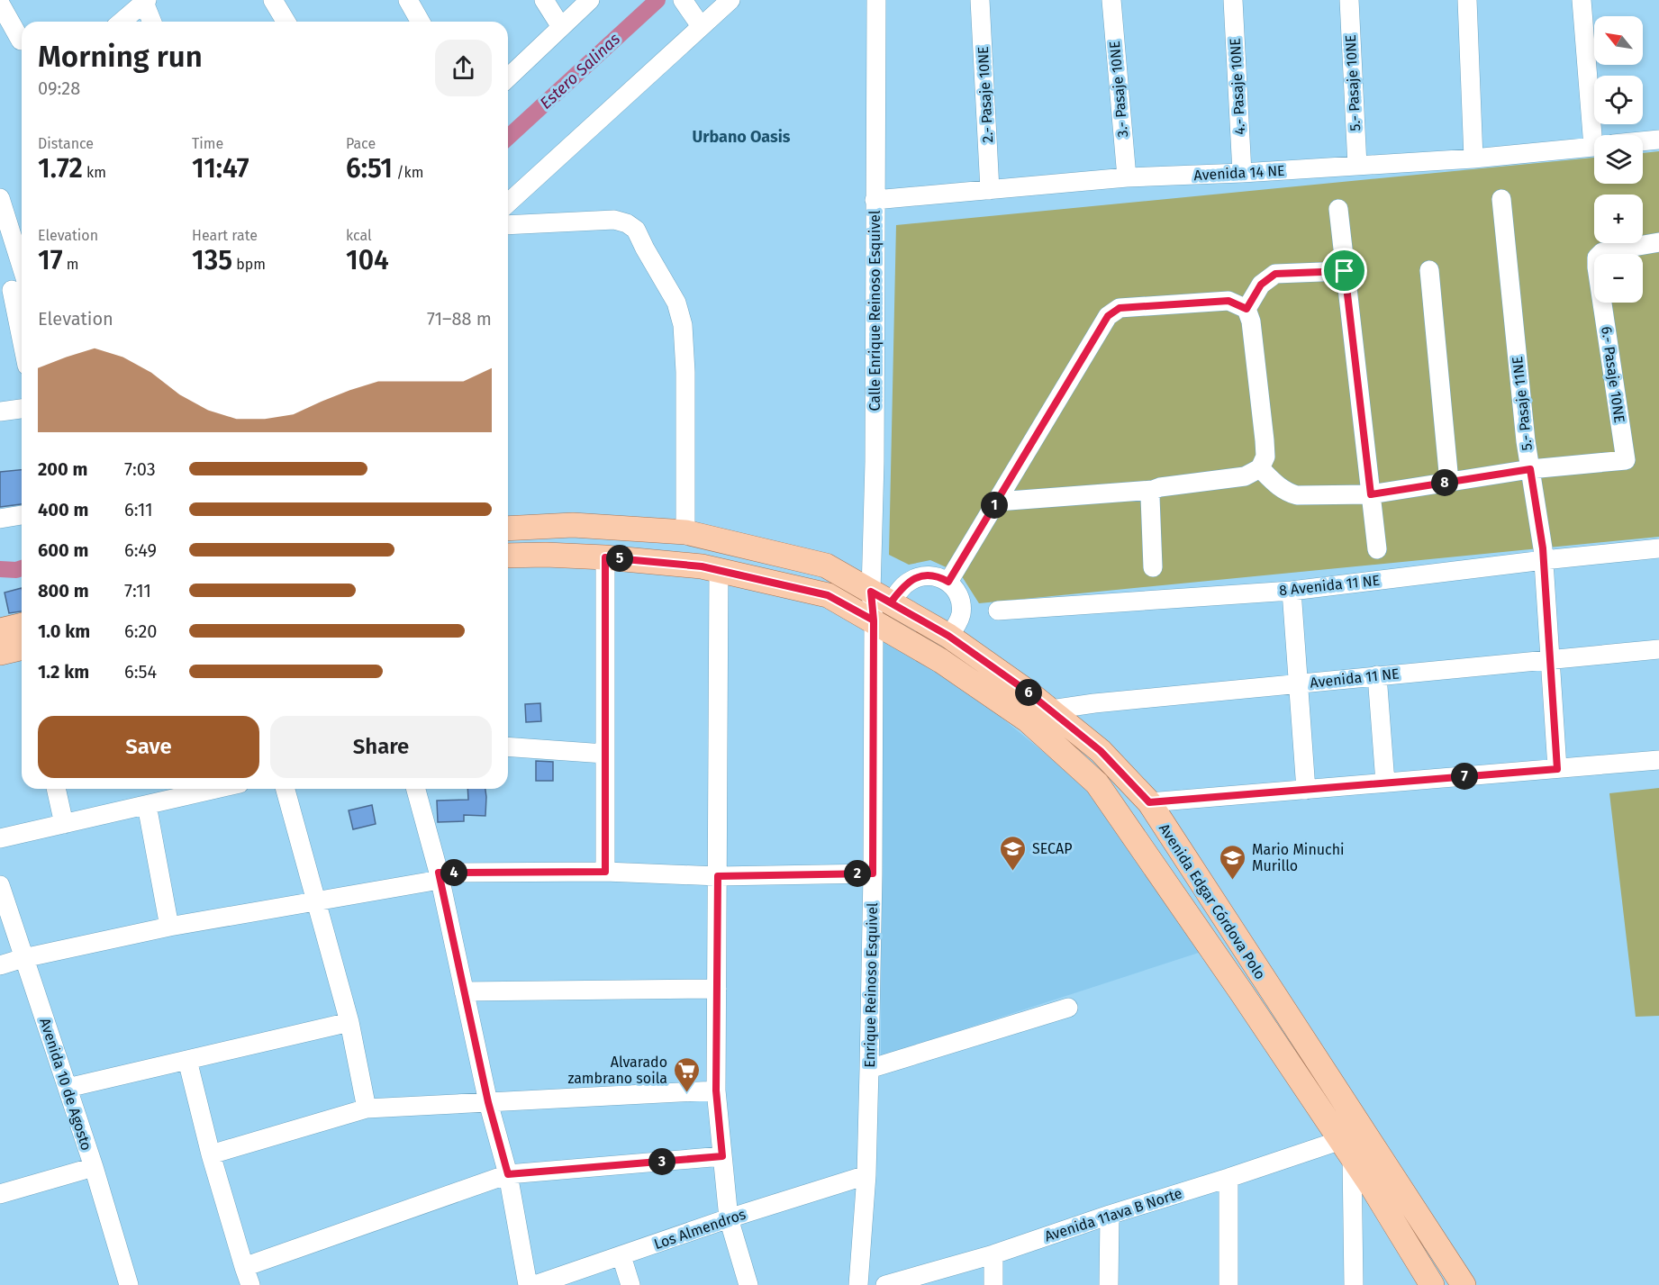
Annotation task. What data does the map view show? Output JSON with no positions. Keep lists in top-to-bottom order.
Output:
{
  "streets": {
    "main road": ["Avenida Edgar Córdova Polo"],
    "street": [
      "5.- Pasaje 10NE",
      "4.- Pasaje 10NE",
      "3.- Pasaje 10NE",
      "2.- Pasaje 10NE",
      "Avenida 14 NE",
      "Calle Enrique Reinoso Esquivel",
      "6.- Pasaje 10NE",
      "5.- Pasaje 11NE",
      "8 Avenida 11 NE",
      "Avenida 11 NE",
      "Enrique Reinoso Esquivel",
      "Avenida 10 de Agosto",
      "Avenida 11ava B Norte",
      "Los Almendros"
    ]
  },
  "crossings": [
    ["5.- Pasaje 10NE", "Avenida 14 NE"],
    ["4.- Pasaje 10NE", "Avenida 14 NE"],
    ["3.- Pasaje 10NE", "Avenida 14 NE"],
    ["2.- Pasaje 10NE", "Avenida 14 NE"],
    ["Avenida 14 NE", "Calle Enrique Reinoso Esquivel"],
    ["Calle Enrique Reinoso Esquivel", "Avenida Edgar Córdova Polo"],
    ["Calle Enrique Reinoso Esquivel", "Enrique Reinoso Esquivel"],
    ["6.- Pasaje 10NE", "5.- Pasaje 11NE"],
    ["5.- Pasaje 11NE", "8 Avenida 11 NE"],
    ["5.- Pasaje 11NE", "Avenida 11 NE"],
    ["Avenida 11 NE", "Avenida Edgar Córdova Polo"],
    ["Avenida Edgar Córdova Polo", "Enrique Reinoso Esquivel"],
    ["Avenida Edgar Córdova Polo", "Avenida 11ava B Norte"],
    ["Enrique Reinoso Esquivel", "Los Almendros"]
  ],
  "districts": ["Urbano Oasis"],
  "water": ["Estero Salinas"],
  "places": {
    "school or university": ["SECAP", "Mario Minuchi Murillo"],
    "supermarket": ["Alvarado zambrano soila"]
  },
  "north": "top left",
  "page": {
    "map_buttons": ["+", "−"],
    "heading": ["Morning run", "09:28"],
    "stats": [
      ["Distance", "1.72 km"],
      ["Time", "11:47"],
      ["Pace", "6:51 /km"],
      ["Elevation", "17 m"],
      ["Heart rate", "135 bpm"],
      ["kcal", "104"]
    ],
    "chart": ["Elevation", "71–88 m"],
    "list": [
      {
        "name": "200 m",
        "note": "7:03"
      },
      {
        "name": "400 m",
        "note": "6:11"
      },
      {
        "name": "600 m",
        "note": "6:49"
      },
      {
        "name": "800 m",
        "note": "7:11"
      },
      {
        "name": "1.0 km",
        "note": "6:20"
      },
      {
        "name": "1.2 km",
        "note": "6:54"
      }
    ],
    "pins": [
      "8",
      "1",
      "5",
      "6",
      "7",
      "4",
      "2",
      "3"
    ],
    "buttons": ["Save", "Share"]
  }
}
